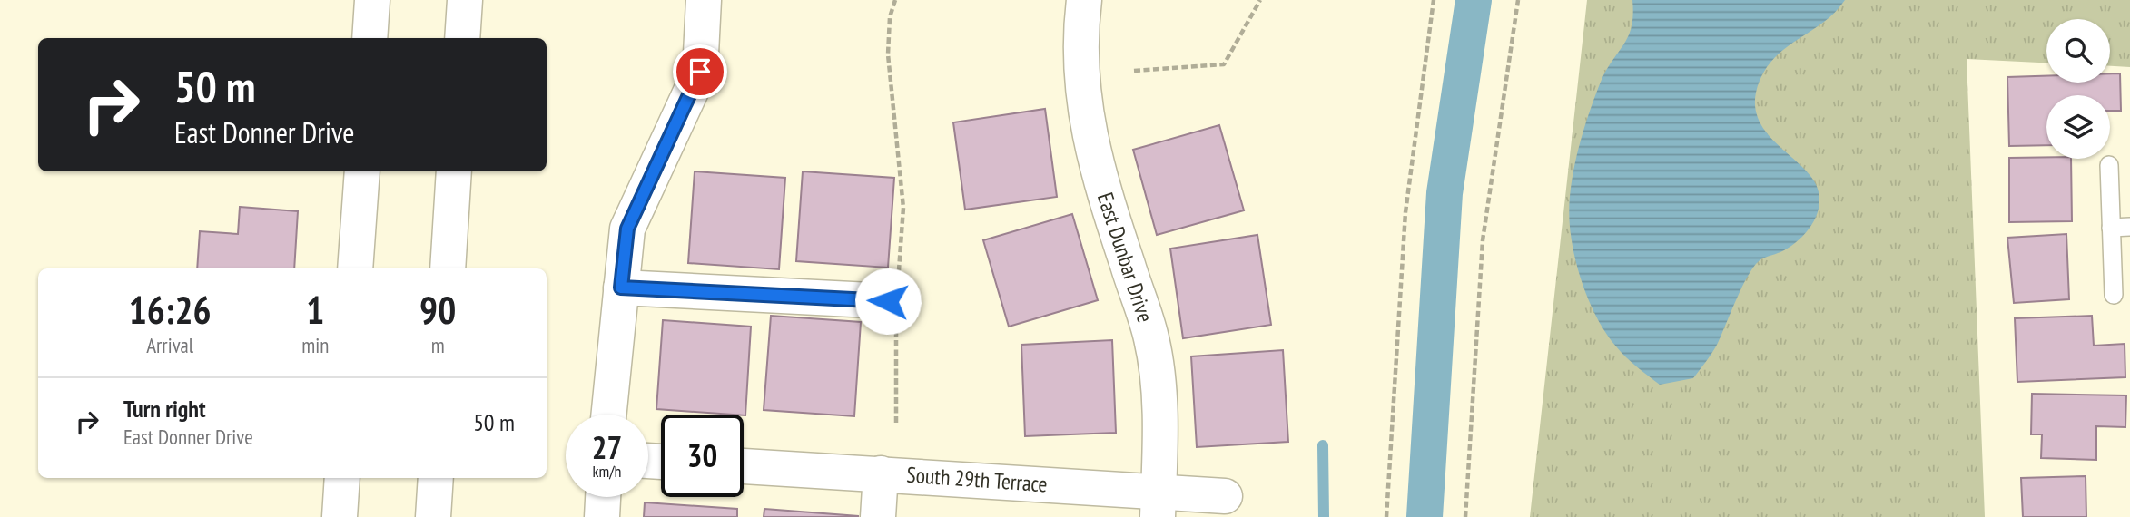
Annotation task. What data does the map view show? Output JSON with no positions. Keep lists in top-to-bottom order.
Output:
{
  "streets": {
    "street": ["East Dunbar Drive", "South 29th Terrace"]
  },
  "crossings": [
    ["East Dunbar Drive", "South 29th Terrace"]
  ],
  "page": {
    "turn": ["50 m", "East Donner Drive"],
    "eta": [
      "16:26",
      "Arrival",
      "1",
      "min",
      "90",
      "m"
    ],
    "list": [
      {
        "name": "Turn right",
        "note": "East Donner Drive",
        "value": "50 m"
      }
    ],
    "speed": "27 km/h",
    "limit": "30"
  }
}
